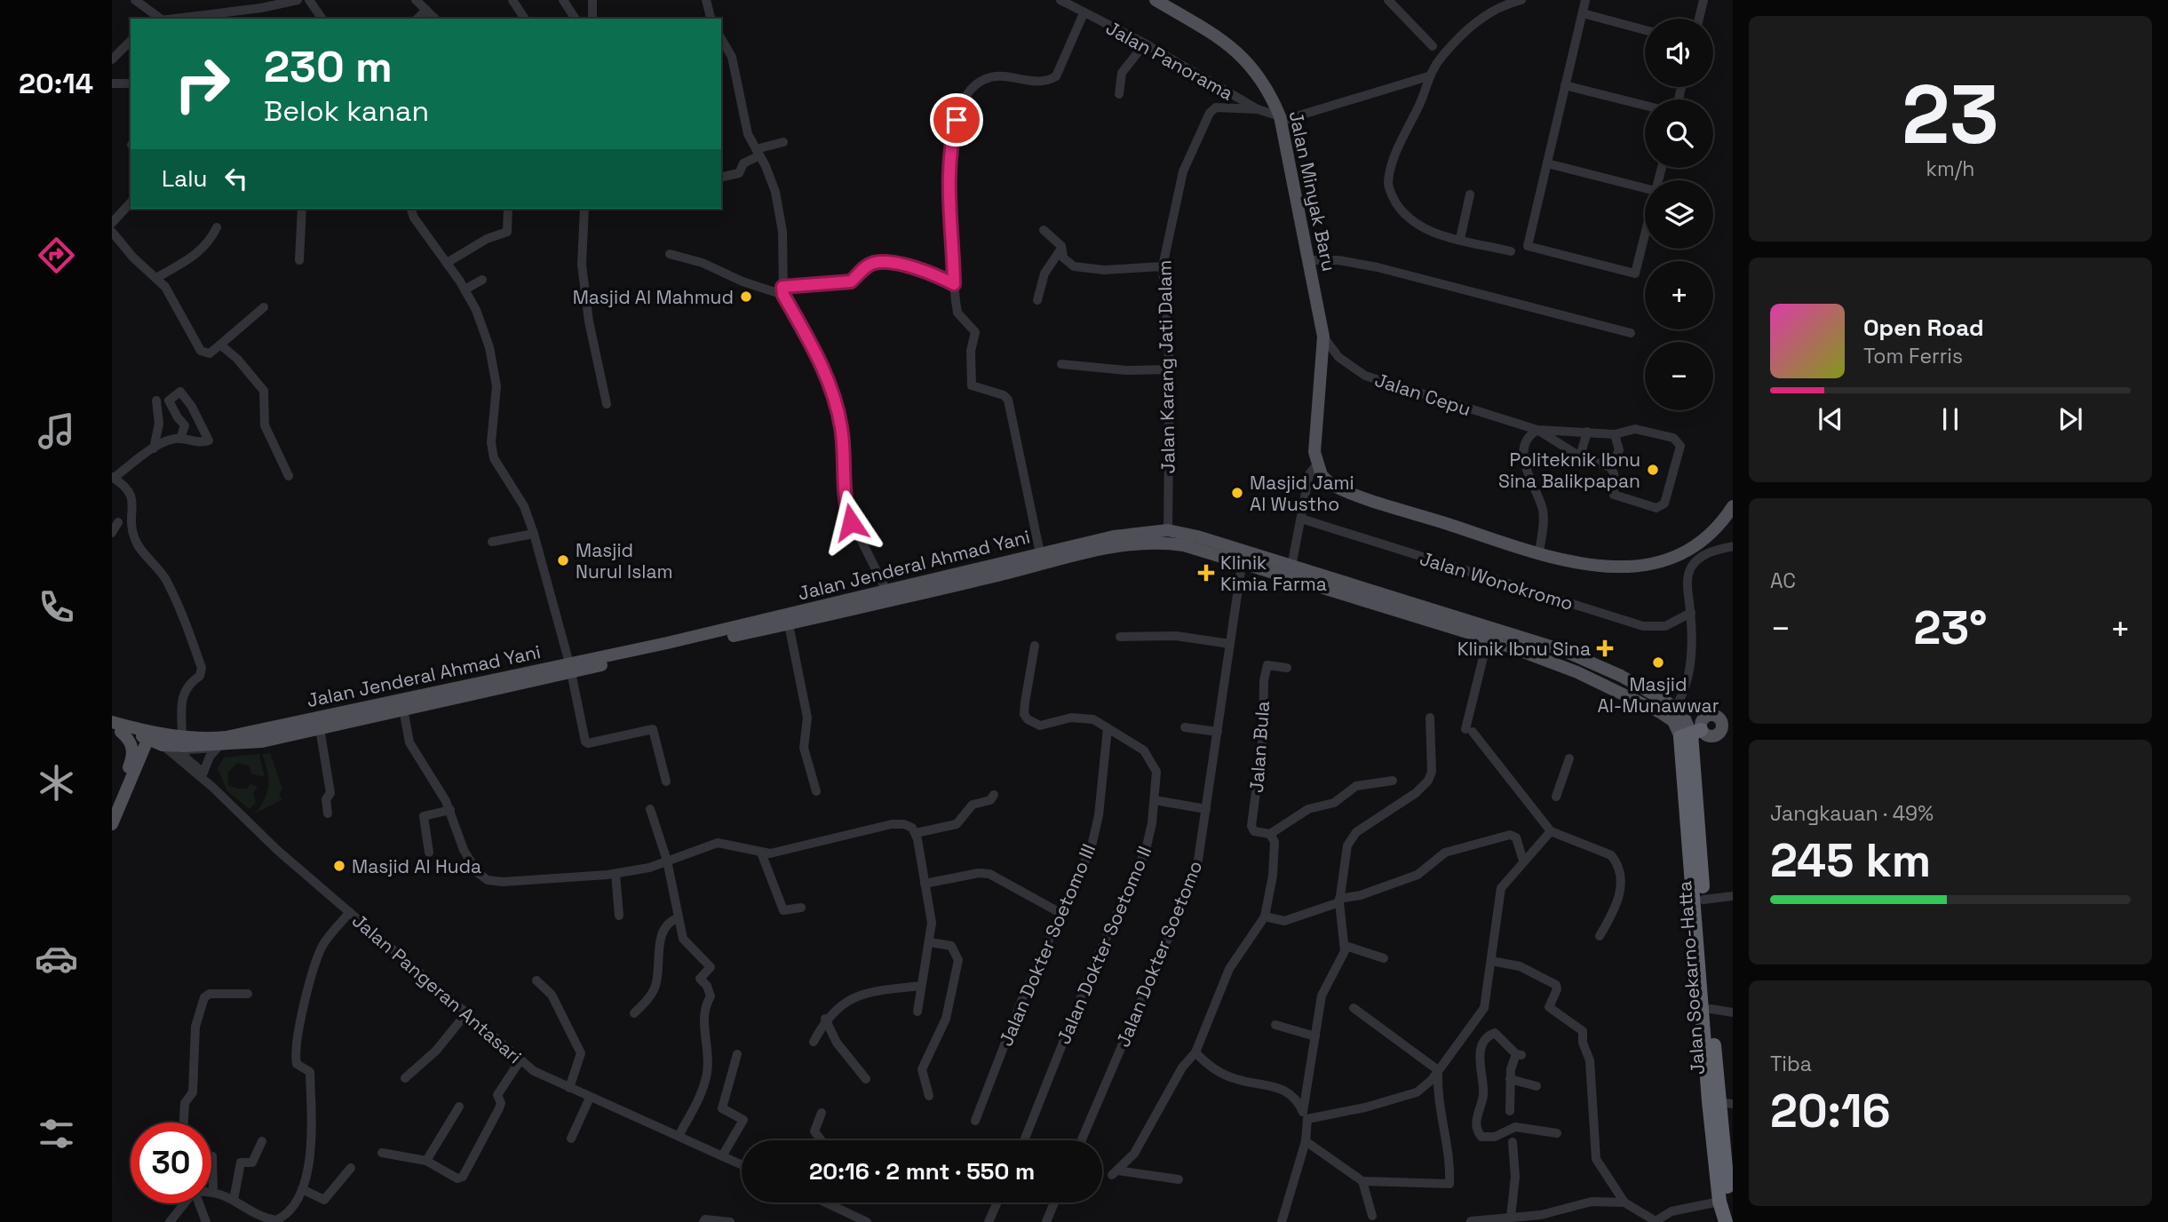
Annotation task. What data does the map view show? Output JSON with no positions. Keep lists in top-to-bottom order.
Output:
{
  "streets": {
    "highway": ["Jalan Soekarno-Hatta"],
    "main road": ["Jalan Minyak Baru", "Jalan Jenderal Ahmad Yani"],
    "street": [
      "Jalan Panorama",
      "Jalan Karang Jati Dalam",
      "Jalan Cepu",
      "Jalan Wonokromo",
      "Jalan Bula",
      "Jalan Dokter Soetomo III",
      "Jalan Dokter Soetomo II",
      "Jalan Dokter Soetomo",
      "Jalan Pangeran Antasari"
    ]
  },
  "crossings": [
    ["Jalan Panorama", "Jalan Minyak Baru"],
    ["Jalan Panorama", "Jalan Karang Jati Dalam"],
    ["Jalan Minyak Baru", "Jalan Cepu"],
    ["Jalan Karang Jati Dalam", "Jalan Jenderal Ahmad Yani"],
    ["Jalan Jenderal Ahmad Yani", "Jalan Dokter Soetomo"],
    ["Jalan Jenderal Ahmad Yani", "Jalan Pangeran Antasari"],
    ["Jalan Dokter Soetomo III", "Jalan Dokter Soetomo II"]
  ],
  "places": {
    "other": [
      "Masjid Al Mahmud",
      "Politeknik Ibnu Sina Balikpapan",
      "Masjid Jami Al Wustho",
      "Masjid Nurul Islam",
      "Masjid Al-Munawwar",
      "Masjid Al Huda"
    ],
    "health": ["Klinik Kimia Farma", "Klinik Ibnu Sina"]
  },
  "page": {
    "tabs": "20:14",
    "tile": [
      ["23", "km/h"],
      "AC",
      ["Jangkauan · 49%", "245 km"],
      ["Tiba", "20:16"]
    ],
    "map_buttons": ["+", "−"],
    "turn": ["230 m", "Belok kanan"],
    "then": "Lalu",
    "song": ["Open Road", "Tom Ferris"],
    "heat": ["−", "23°", "+"],
    "limit": "30",
    "trip": "20:16 · 2 mnt · 550 m"
  }
}
